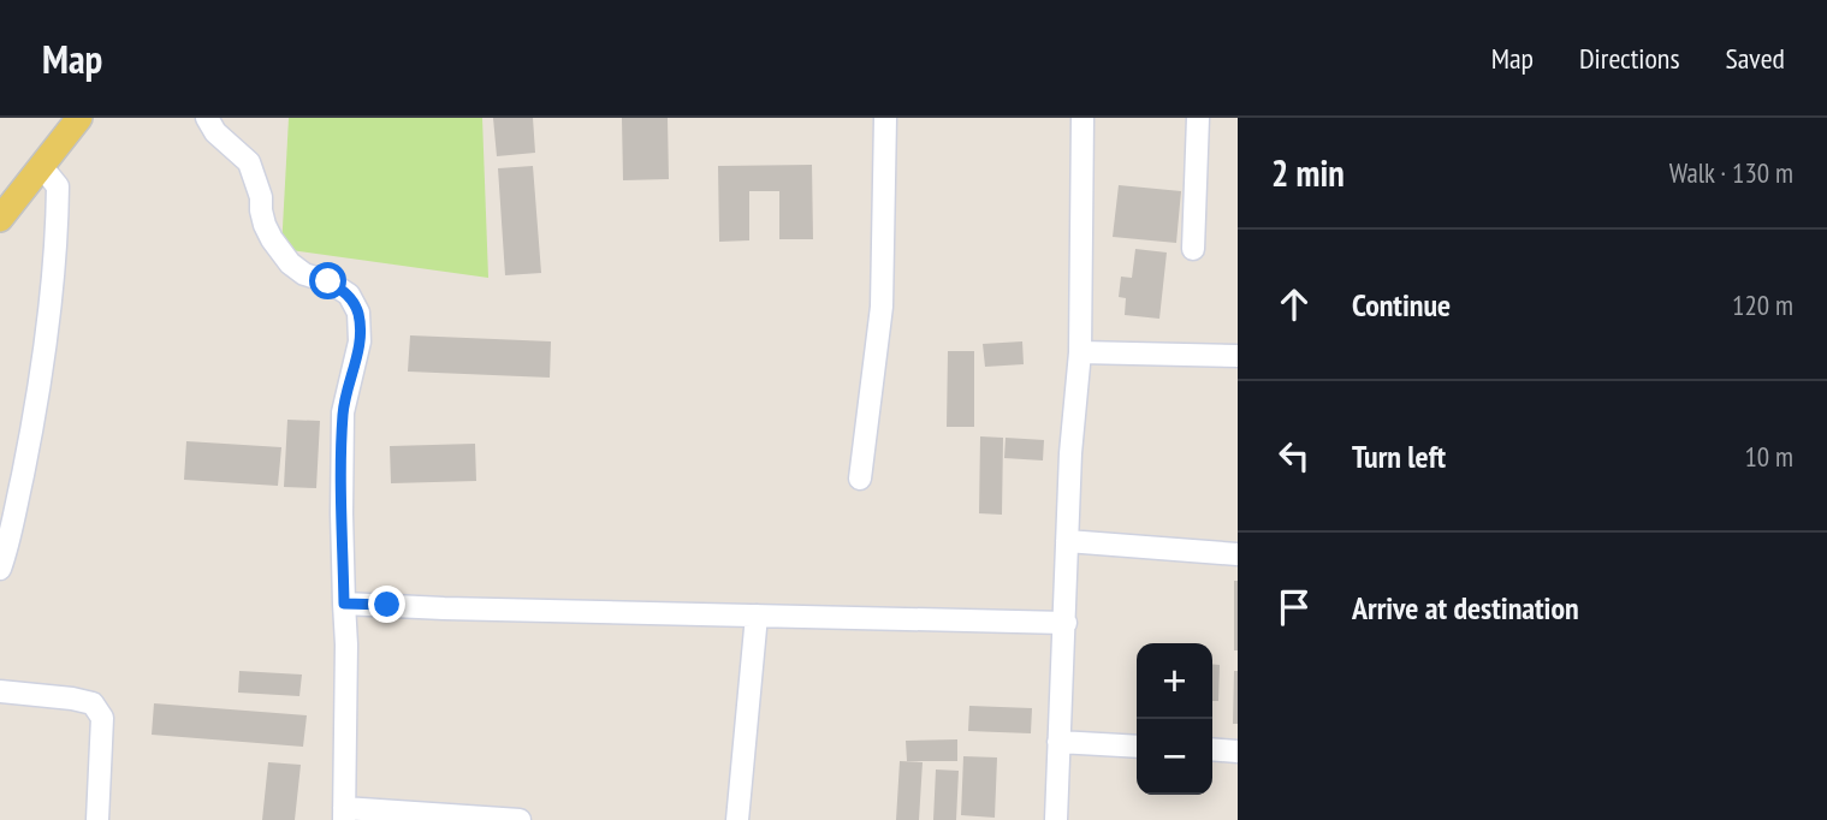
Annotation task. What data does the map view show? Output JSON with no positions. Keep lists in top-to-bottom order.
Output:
{
  "page": {
    "header": "Map",
    "nav": ["Map", "Directions", "Saved"],
    "heading": ["2 min", "Walk · 130 m"],
    "list": [
      ["Continue", "120 m"],
      ["Turn left", "10 m"],
      "Arrive at destination"
    ],
    "map_buttons": ["+", "−"]
  }
}
